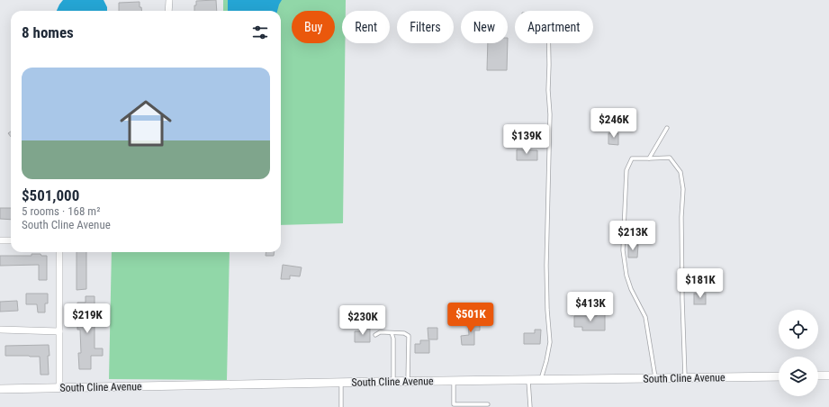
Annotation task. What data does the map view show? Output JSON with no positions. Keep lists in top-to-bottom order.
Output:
{
  "streets": {
    "street": ["South Cline Avenue"]
  },
  "page": {
    "chip": [
      "Buy",
      "Rent",
      "Filters",
      "New",
      "Apartment"
    ],
    "heading": "8 homes",
    "list": [
      {
        "name": "$501,000",
        "note": "5 rooms · 168 m² · South Cline Avenue"
      }
    ],
    "price": [
      "$246K",
      "$139K",
      "$213K",
      "$181K",
      "$413K",
      "$501K",
      "$219K",
      "$230K"
    ]
  }
}
